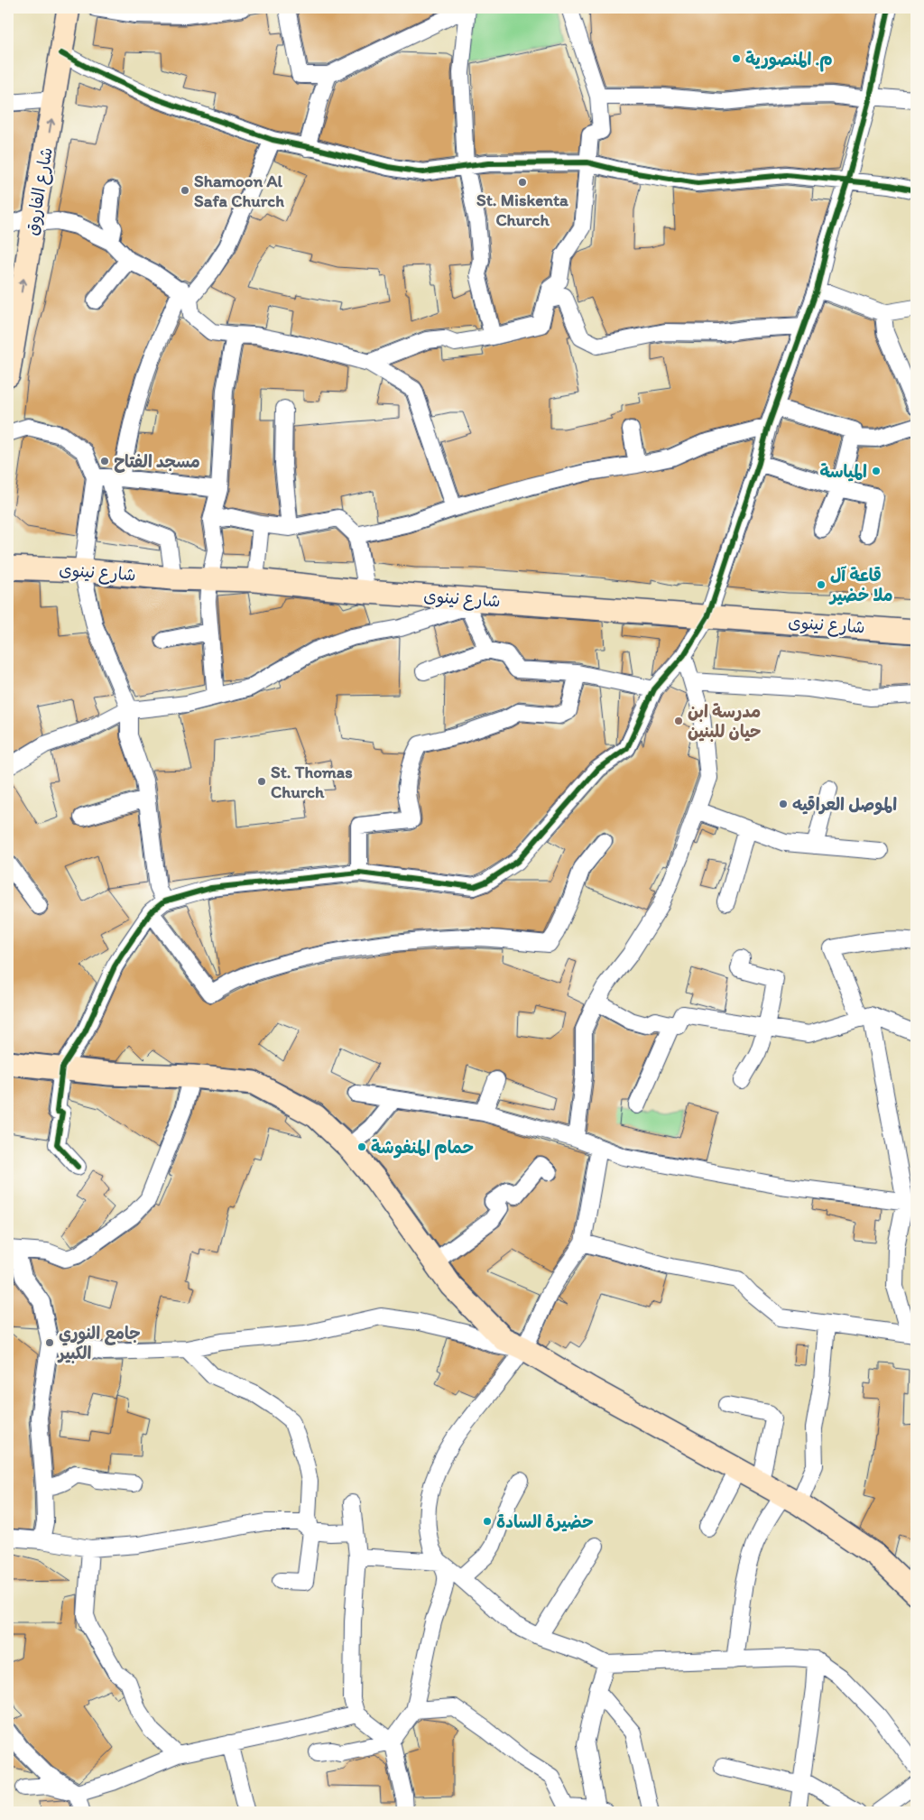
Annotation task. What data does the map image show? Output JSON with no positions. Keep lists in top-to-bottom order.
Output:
{
  "streets": {
    "main road": ["شارع الفاروق", "شارع نينوى"]
  },
  "one_way": ["شارع الفاروق"],
  "places": [
    "م. المنصورية",
    "St. Miskenta Church",
    "Shamoon Al Safa Church",
    "مسجد الفتاح",
    "المياسة",
    "قاعة آل ملا خضير",
    "مدرسة ابن حيان للبنين",
    "St. Thomas Church",
    "الموصل العراقيه",
    "حمام المنفوشة",
    "جامع النوري الكبير",
    "حضيرة السادة"
  ]
}
